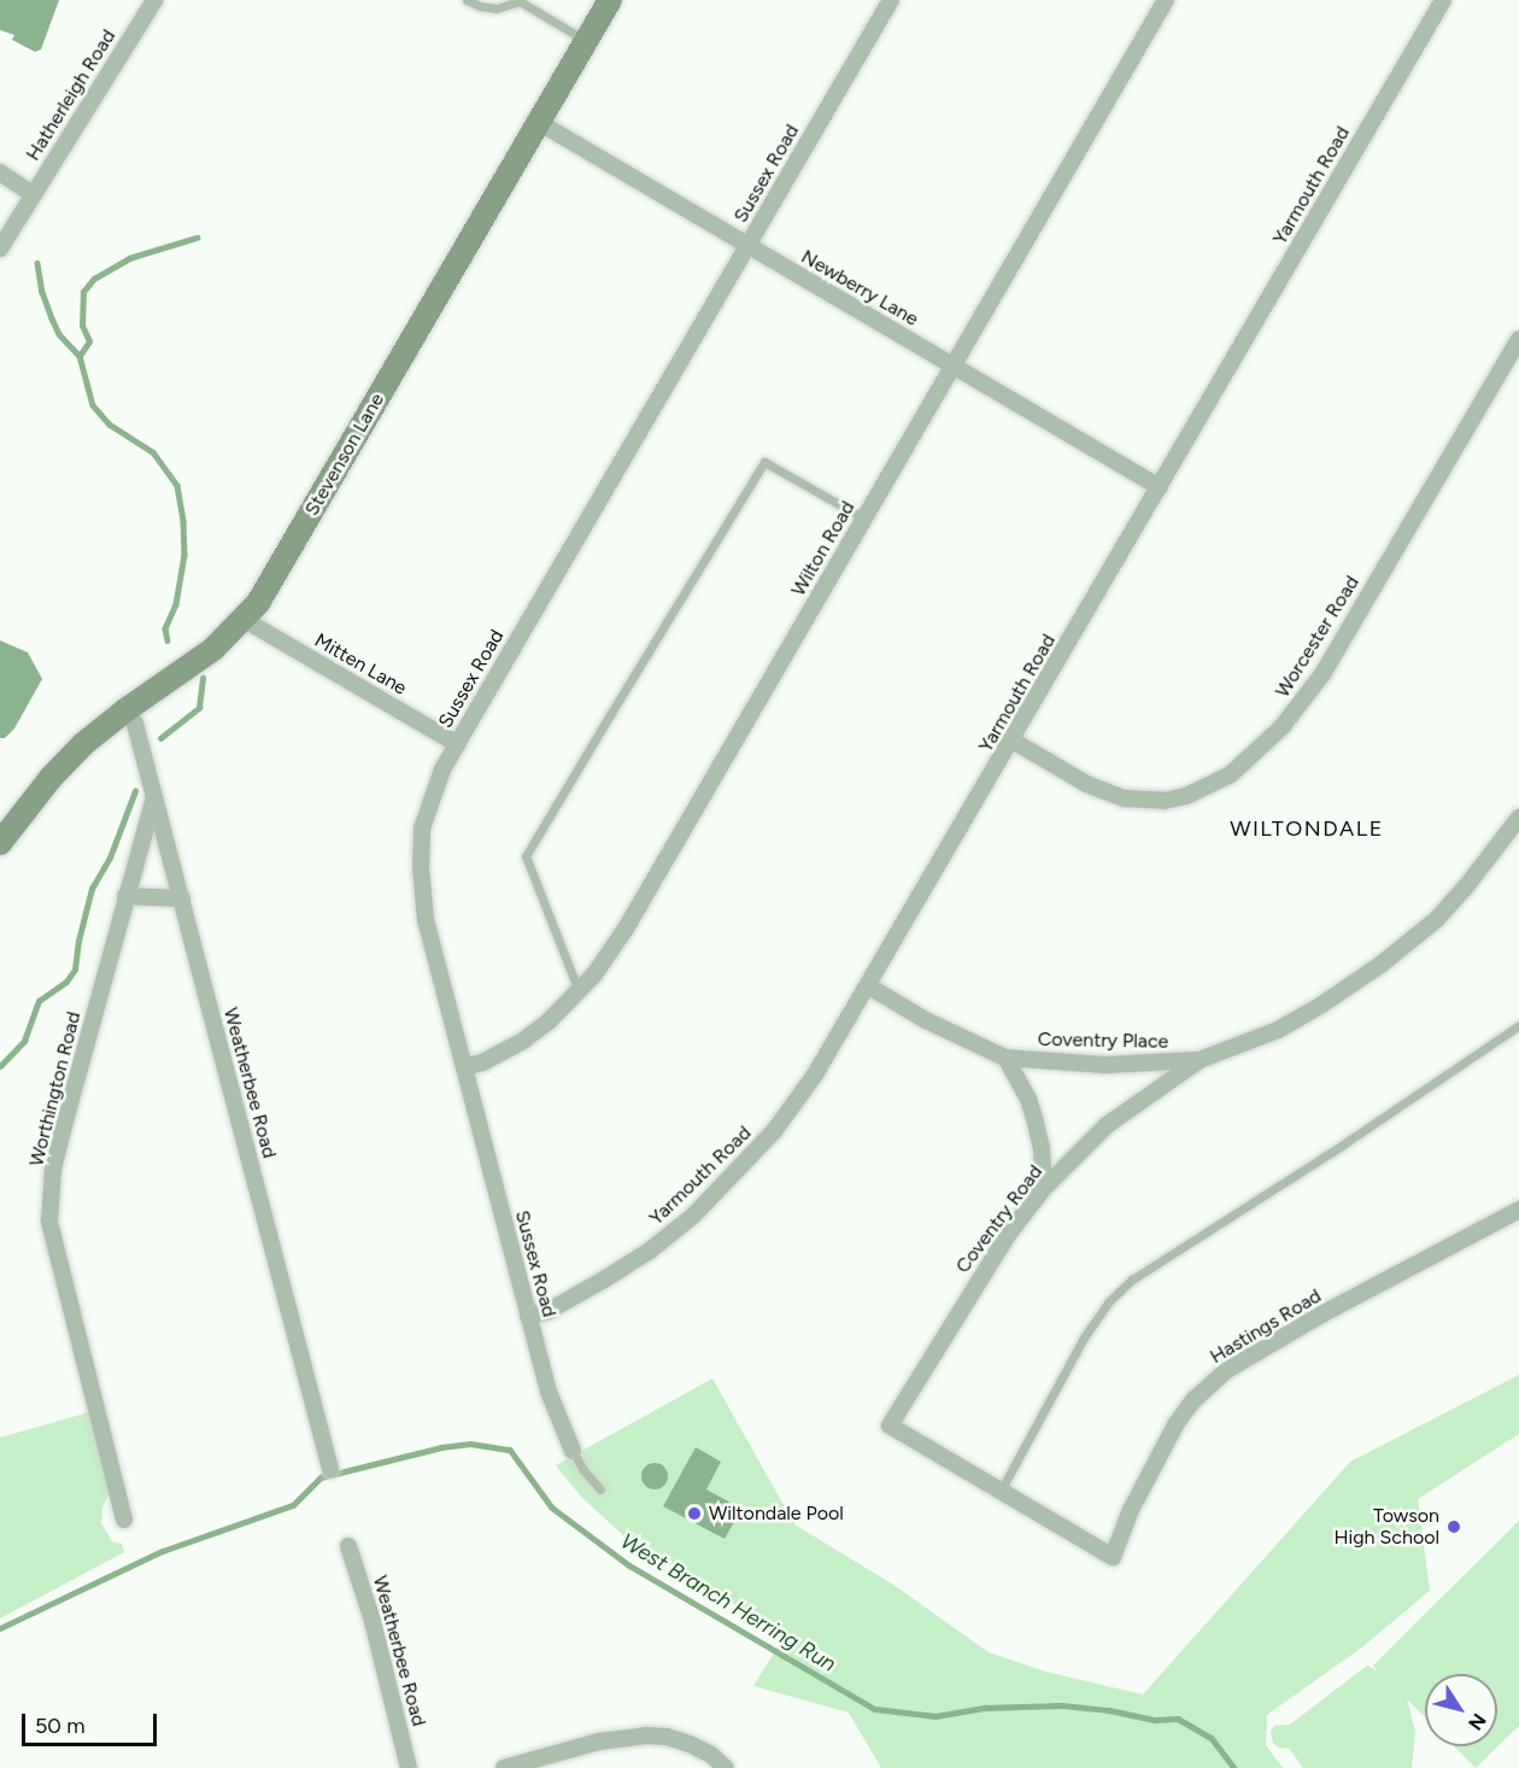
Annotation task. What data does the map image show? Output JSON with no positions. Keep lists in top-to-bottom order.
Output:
{
  "streets": {
    "street": [
      "Hatherleigh Road",
      "Sussex Road",
      "Yarmouth Road",
      "Newberry Lane",
      "Stevenson Lane",
      "Wilton Road",
      "Worcester Road",
      "Mitten Lane",
      "Coventry Place",
      "Weatherbee Road",
      "Worthington Road",
      "Coventry Road",
      "Hastings Road"
    ]
  },
  "crossings": [
    ["Sussex Road", "Yarmouth Road"],
    ["Sussex Road", "Newberry Lane"],
    ["Sussex Road", "Wilton Road"],
    ["Sussex Road", "Mitten Lane"],
    ["Yarmouth Road", "Newberry Lane"],
    ["Yarmouth Road", "Worcester Road"],
    ["Yarmouth Road", "Coventry Place"],
    ["Newberry Lane", "Stevenson Lane"],
    ["Newberry Lane", "Wilton Road"],
    ["Stevenson Lane", "Mitten Lane"],
    ["Stevenson Lane", "Weatherbee Road"],
    ["Coventry Place", "Coventry Road"],
    ["Weatherbee Road", "Worthington Road"],
    ["Coventry Road", "Hastings Road"]
  ],
  "districts": ["WILTONDALE"],
  "water": ["West Branch Herring Run"],
  "places": ["Wiltondale Pool", "Towson High School"],
  "scale_bar": "50 m",
  "north": "bottom right"
}
